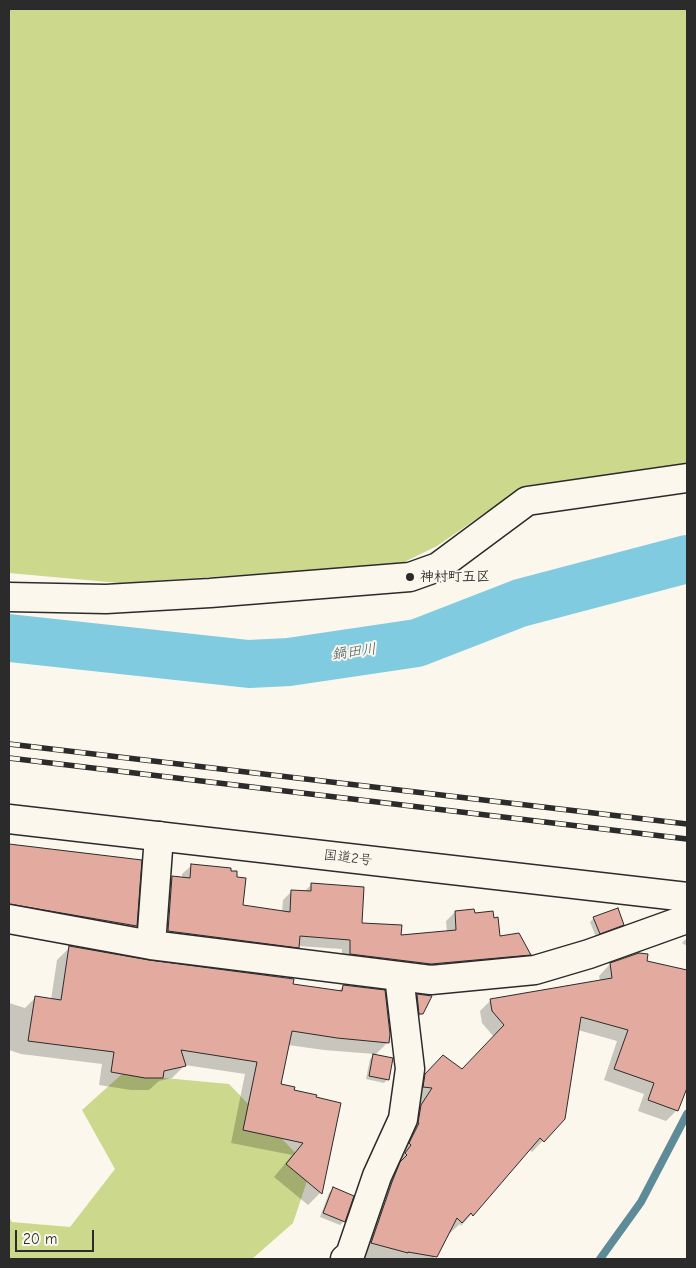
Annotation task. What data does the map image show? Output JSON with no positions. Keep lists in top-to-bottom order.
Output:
{
  "streets": {
    "main road": ["国道2号"]
  },
  "water": ["鍋田川"],
  "places": ["神村町五区"],
  "scale_bar": "20 m"
}
